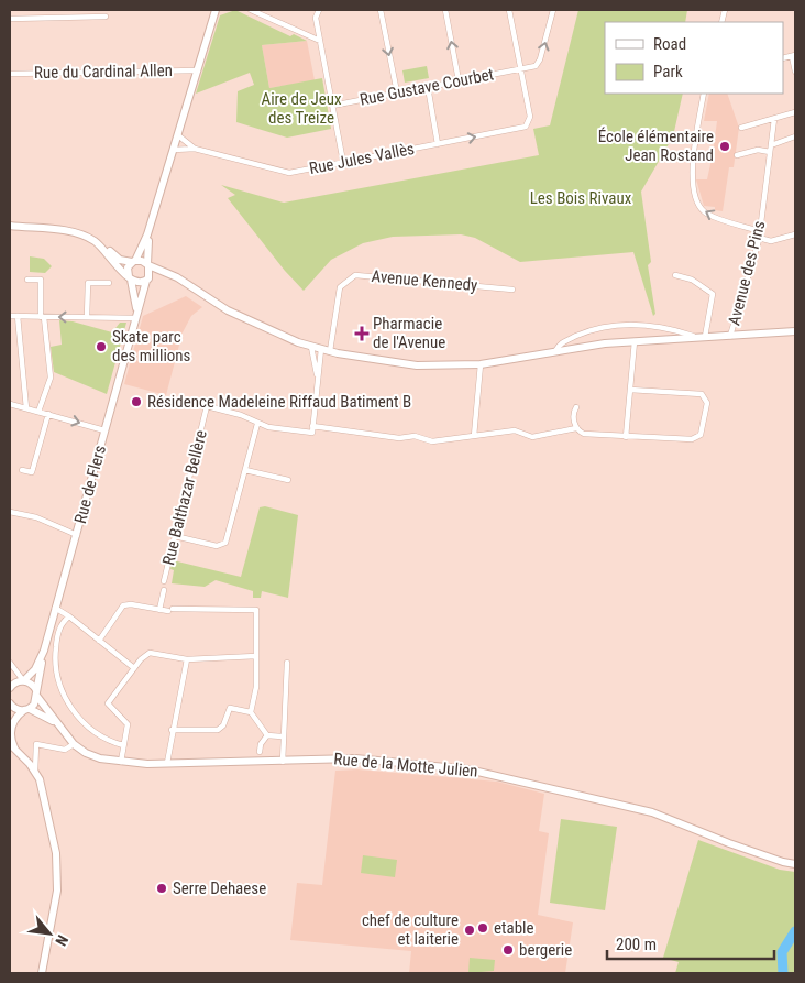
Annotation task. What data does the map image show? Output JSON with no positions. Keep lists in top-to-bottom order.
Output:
{
  "streets": {
    "street": [
      "Rue du Cardinal Allen",
      "Rue Gustave Courbet",
      "Rue Jules Vallès",
      "Avenue des Pins",
      "Avenue Kennedy",
      "Rue de Flers",
      "Rue Balthazar Bellère",
      "Rue de la Motte Julien"
    ]
  },
  "crossings": [
    ["Rue Gustave Courbet", "Rue Jules Vallès"],
    ["Rue de Flers", "Rue de la Motte Julien"]
  ],
  "parks": ["Aire de Jeux des Treize", "Les Bois Rivaux"],
  "places": {
    "other": [
      "École élémentaire Jean Rostand",
      "Skate parc des millions",
      "Résidence Madeleine Riffaud Batiment B",
      "Serre Dehaese",
      "etable",
      "chef de culture et laiterie",
      "bergerie"
    ],
    "health": ["Pharmacie de l'Avenue"]
  },
  "legend": ["Road", "Park"],
  "scale_bar": "200 m",
  "north": "bottom right"
}
